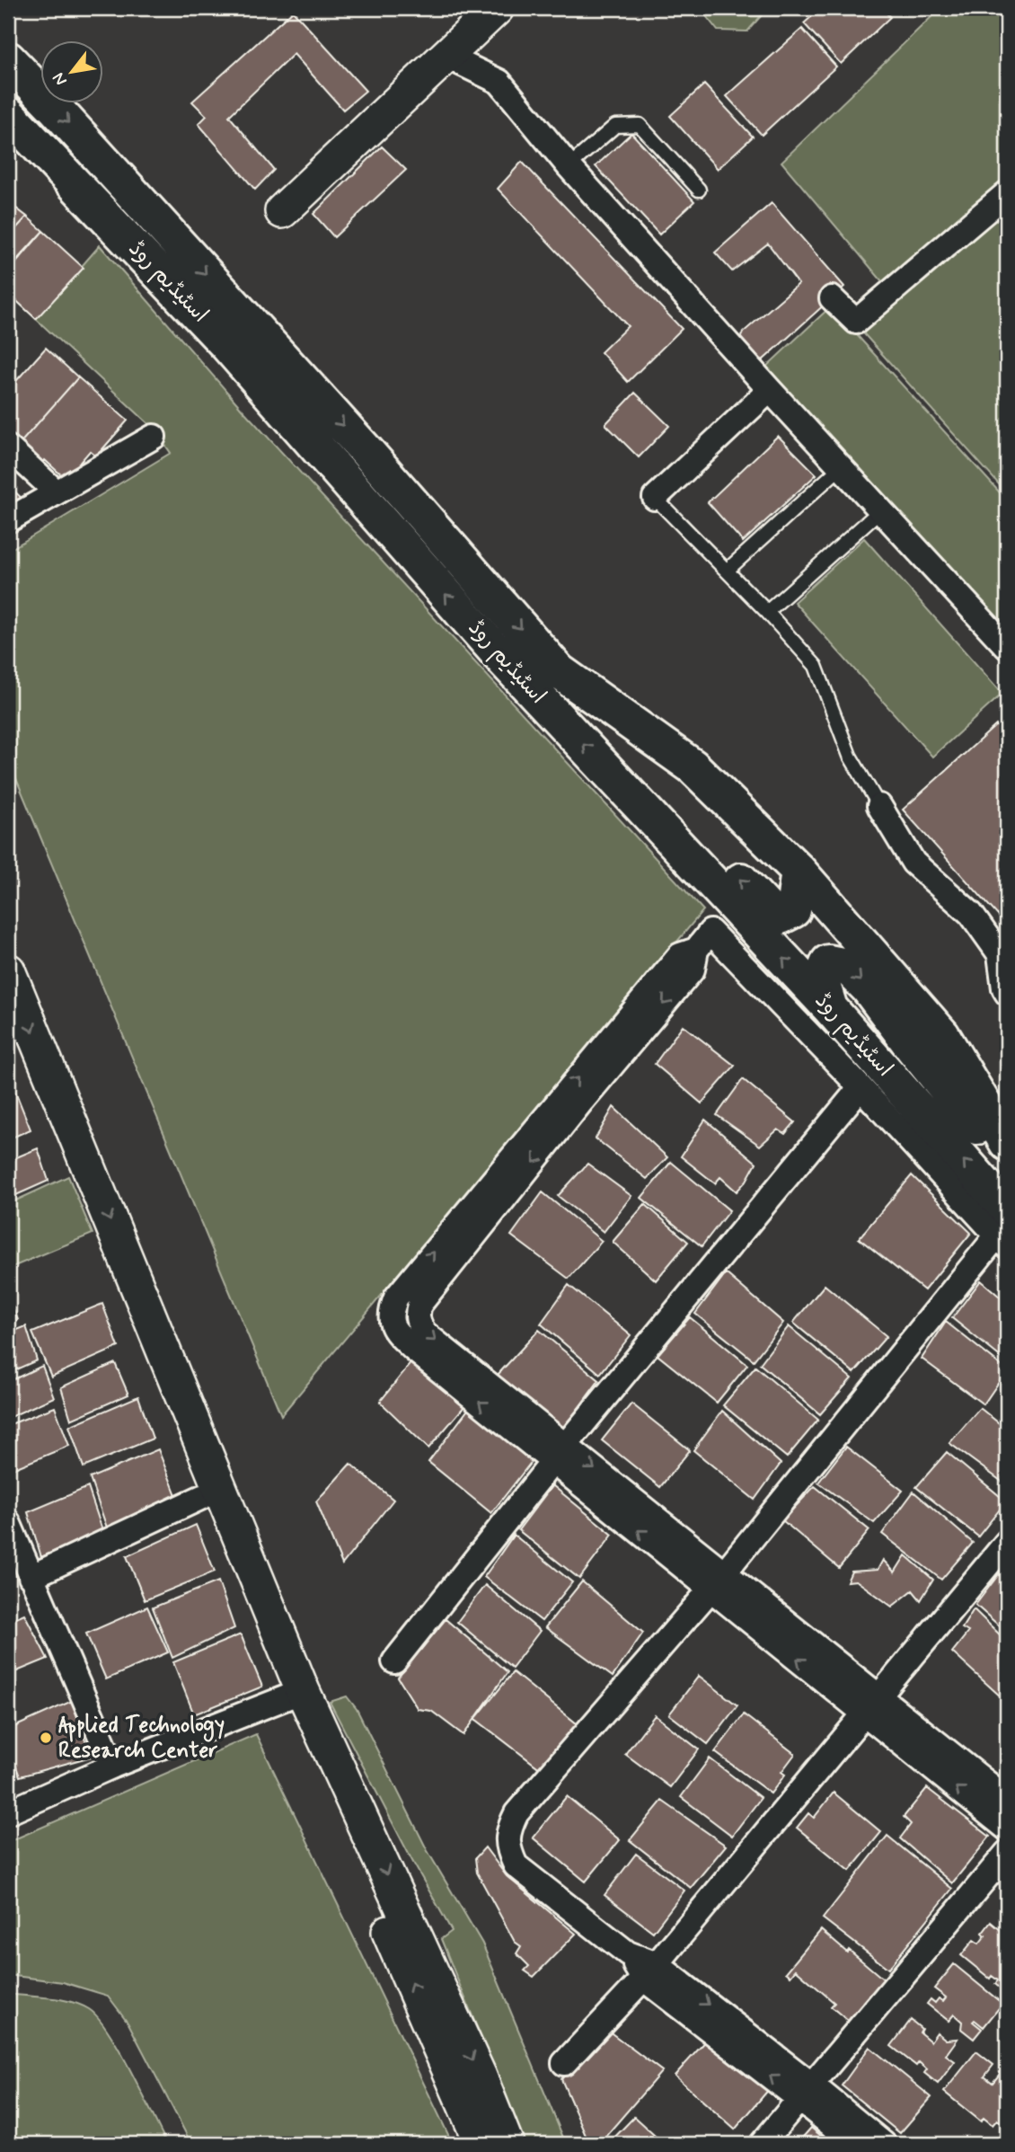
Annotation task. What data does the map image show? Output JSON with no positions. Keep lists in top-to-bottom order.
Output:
{
  "streets": {
    "main road": ["اسٹیڈیم روڈ"]
  },
  "places": ["Applied Technology Research Center"],
  "north": "bottom left"
}
